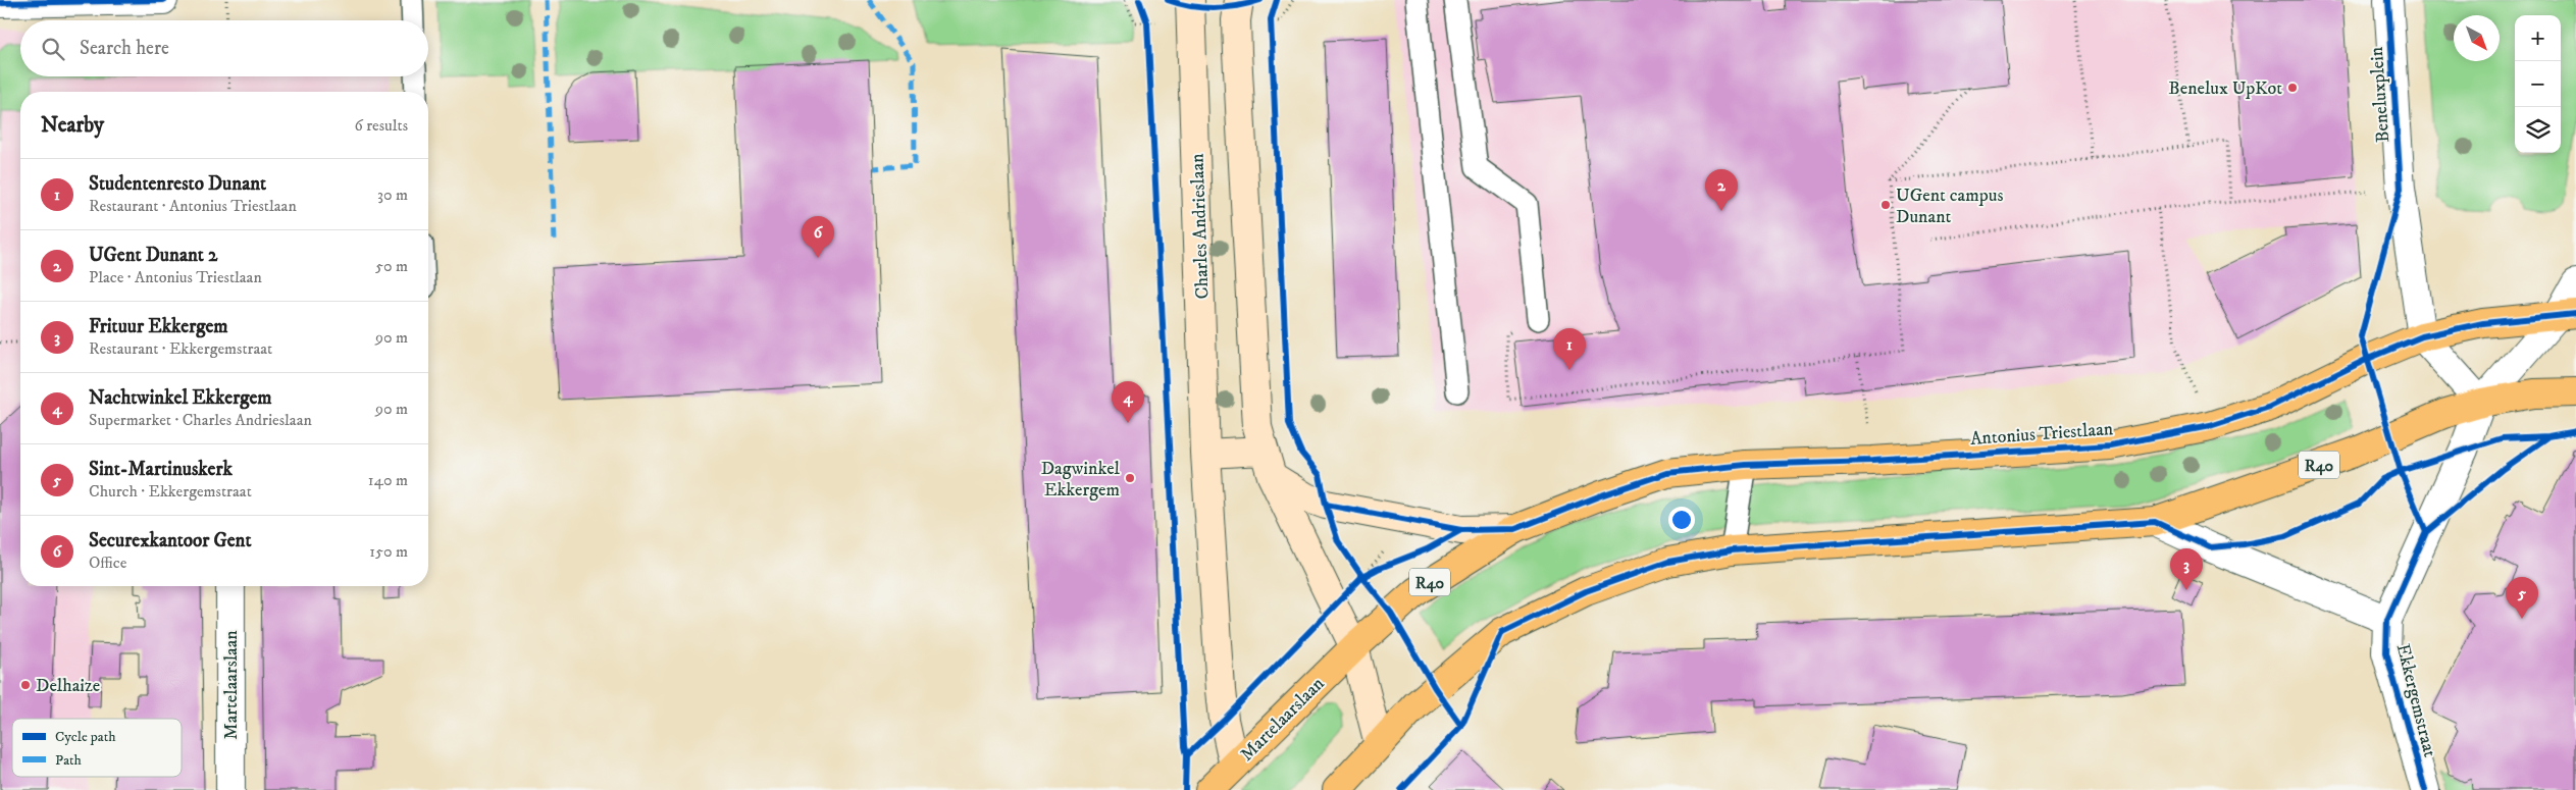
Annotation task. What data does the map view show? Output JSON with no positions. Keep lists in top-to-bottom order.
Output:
{
  "streets": {
    "main road": ["Antonius Triestlaan", "R40", "Martelaarslaan"],
    "street": ["Beneluxplein", "Charles Andrieslaan", "Ekkergemstraat"]
  },
  "crossings": [
    ["Beneluxplein", "Antonius Triestlaan"],
    ["Charles Andrieslaan", "Martelaarslaan"],
    ["Antonius Triestlaan", "Martelaarslaan"],
    ["R40", "Ekkergemstraat"]
  ],
  "places": [
    "Benelux UpKot",
    "UGent campus Dunant",
    "Dagwinkel Ekkergem",
    "Delhaize"
  ],
  "legend": ["Cycle path", "Path"],
  "north": "bottom right",
  "page": {
    "map_buttons": ["+", "−"],
    "search": "Search here",
    "heading": ["Nearby", "6 results"],
    "list": [
      {
        "mark": "1",
        "name": "Studentenresto Dunant",
        "note": "Restaurant · Antonius Triestlaan",
        "value": "30 m"
      },
      {
        "mark": "2",
        "name": "UGent Dunant 2",
        "note": "Place · Antonius Triestlaan",
        "value": "50 m"
      },
      {
        "mark": "3",
        "name": "Frituur Ekkergem",
        "note": "Restaurant · Ekkergemstraat",
        "value": "90 m"
      },
      {
        "mark": "4",
        "name": "Nachtwinkel Ekkergem",
        "note": "Supermarket · Charles Andrieslaan",
        "value": "90 m"
      },
      {
        "mark": "5",
        "name": "Sint-Martinuskerk",
        "note": "Church · Ekkergemstraat",
        "value": "140 m"
      },
      {
        "mark": "6",
        "name": "Securexkantoor Gent",
        "note": "Office",
        "value": "150 m"
      }
    ],
    "pins": [
      "2",
      "6",
      "1",
      "4",
      "3",
      "5"
    ]
  }
}
